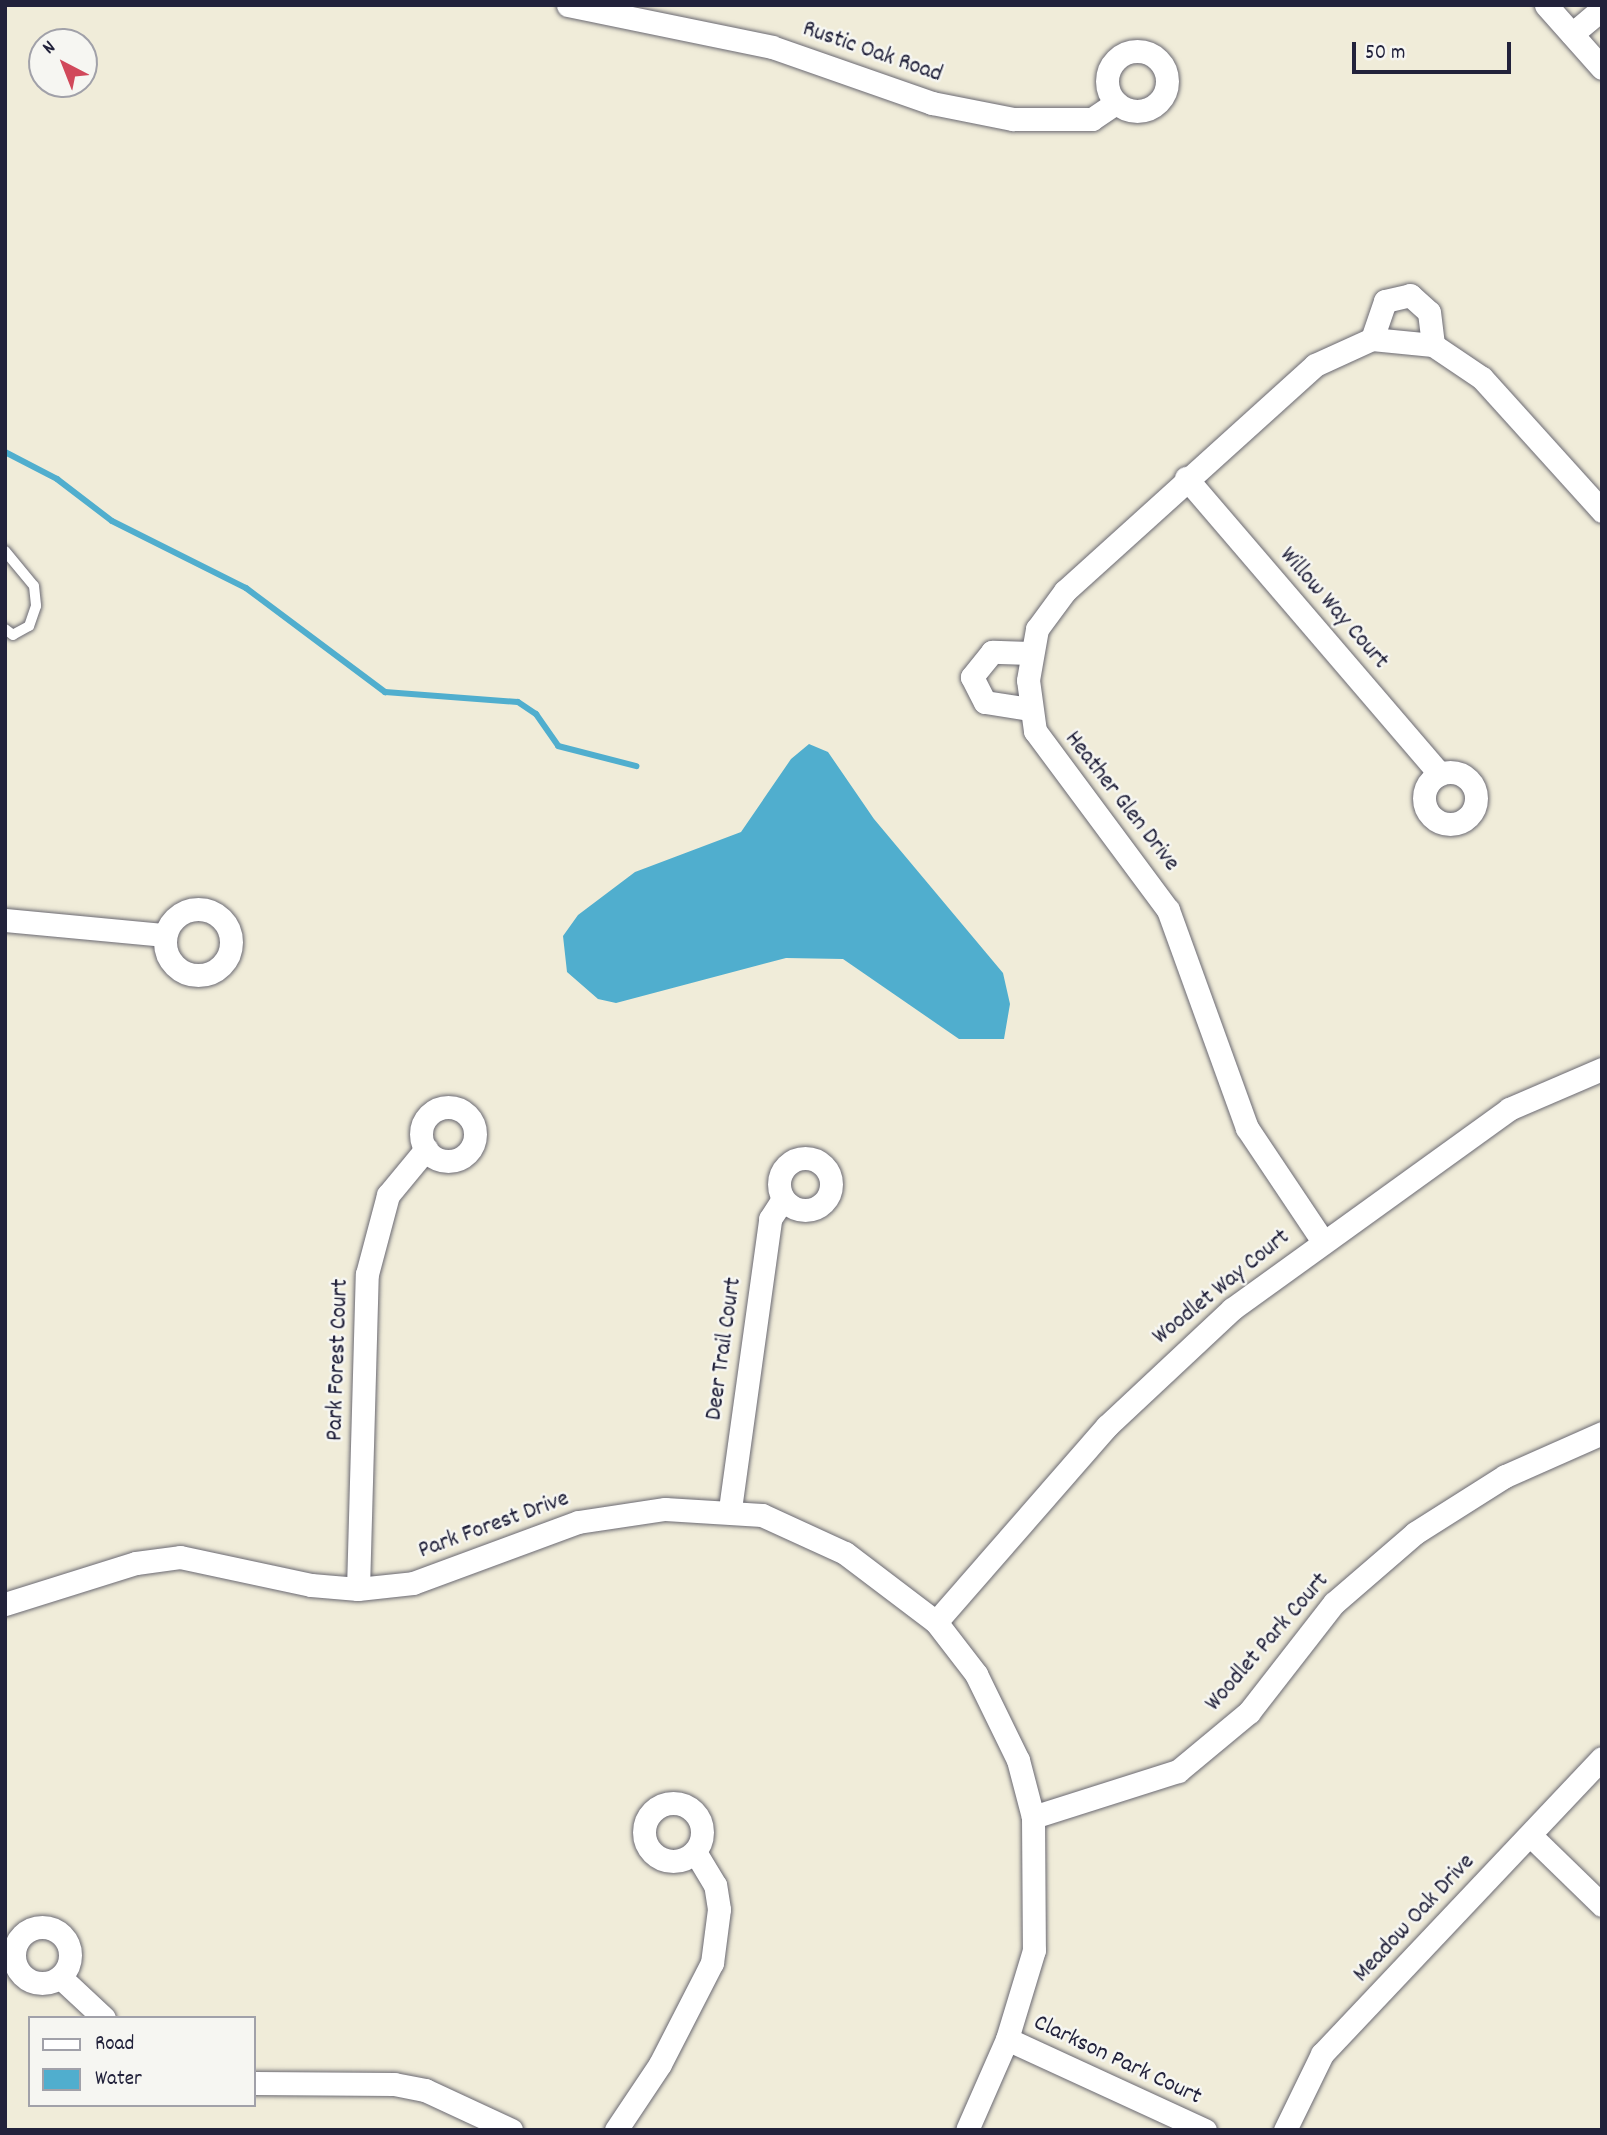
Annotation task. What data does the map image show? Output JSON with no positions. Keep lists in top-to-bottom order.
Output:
{
  "streets": {
    "street": [
      "Rustic Oak Road",
      "Willow Way Court",
      "Heather Glen Drive",
      "Woodlet Way Court",
      "Deer Trail Court",
      "Park Forest Court",
      "Park Forest Drive",
      "Woodlet Park Court",
      "Meadow Oak Drive",
      "Clarkson Park Court"
    ]
  },
  "crossings": [
    ["Willow Way Court", "Heather Glen Drive"],
    ["Heather Glen Drive", "Woodlet Way Court"],
    ["Woodlet Way Court", "Park Forest Drive"],
    ["Deer Trail Court", "Park Forest Drive"],
    ["Park Forest Court", "Park Forest Drive"],
    ["Park Forest Drive", "Woodlet Park Court"],
    ["Park Forest Drive", "Clarkson Park Court"]
  ],
  "legend": ["Road", "Water"],
  "scale_bar": "50 m",
  "north": "top left"
}
